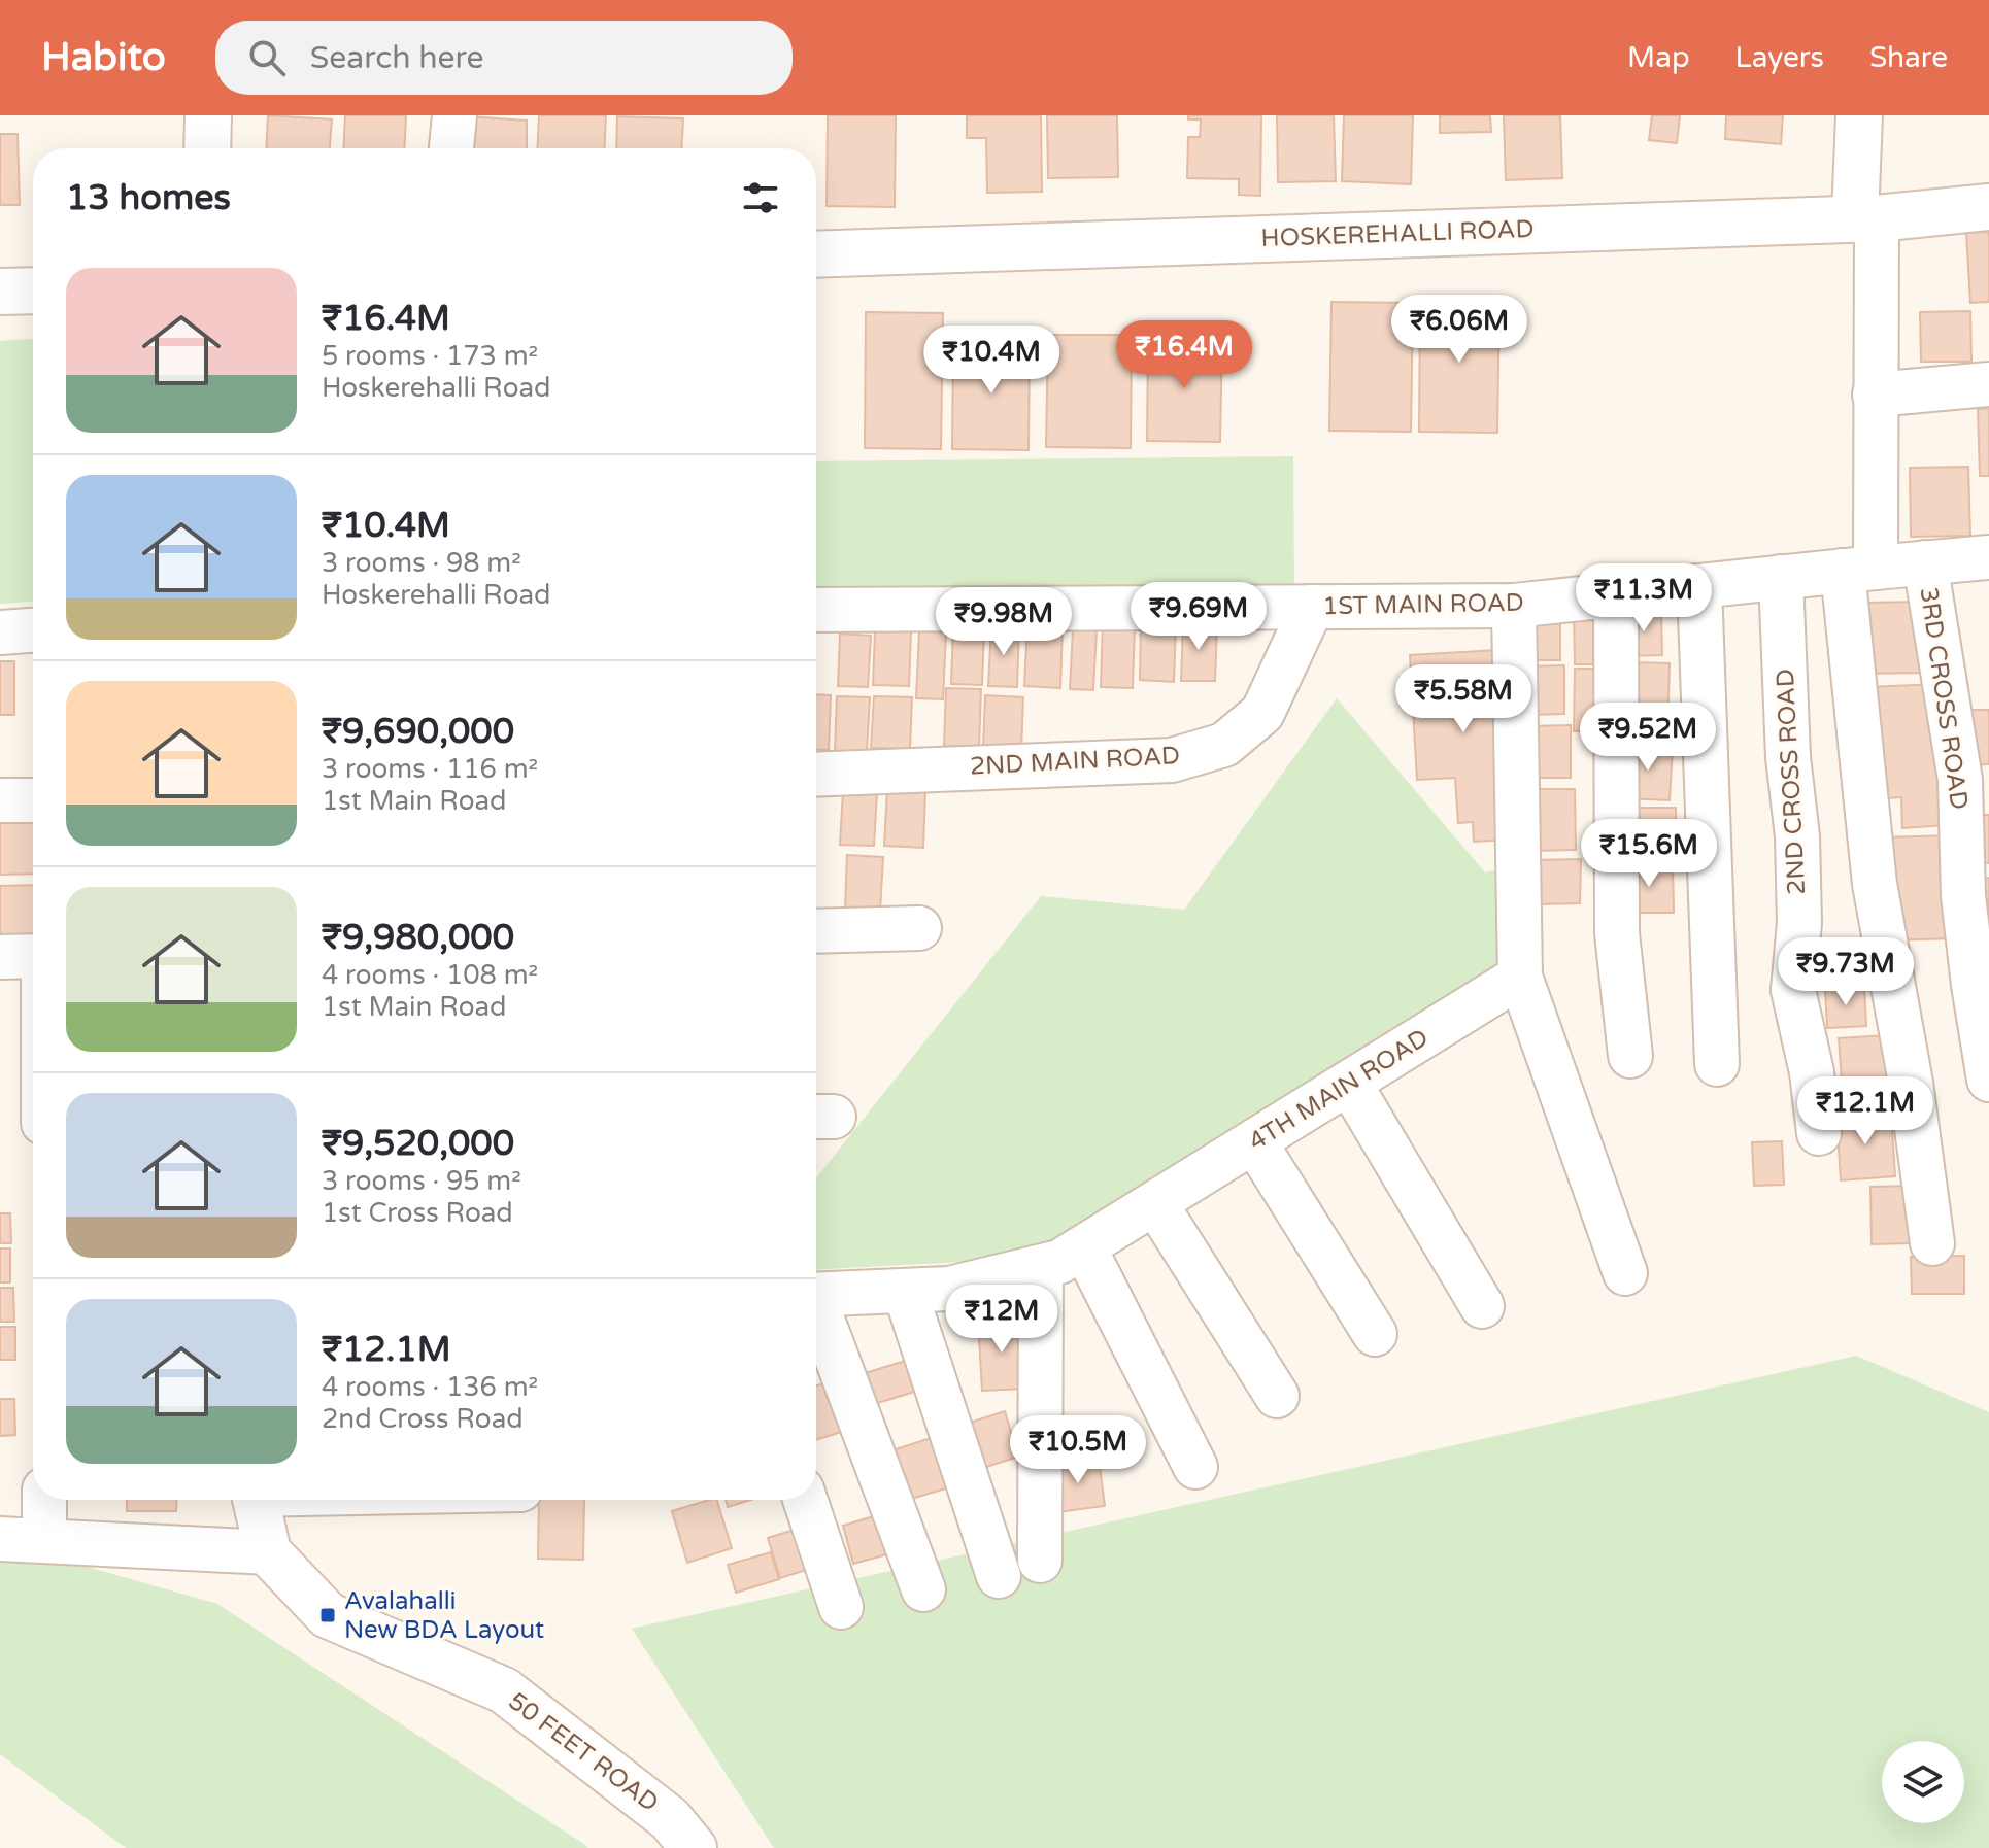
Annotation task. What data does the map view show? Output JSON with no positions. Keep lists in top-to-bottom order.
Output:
{
  "streets": {
    "street": [
      "HOSKEREHALLI ROAD",
      "1ST MAIN ROAD",
      "3RD CROSS ROAD",
      "2ND MAIN ROAD",
      "2ND CROSS ROAD",
      "4TH MAIN ROAD",
      "50 FEET ROAD"
    ]
  },
  "crossings": [
    ["1ST MAIN ROAD", "3RD CROSS ROAD"],
    ["1ST MAIN ROAD", "2ND MAIN ROAD"],
    ["1ST MAIN ROAD", "2ND CROSS ROAD"]
  ],
  "places": {
    "transit": ["Avalahalli New BDA Layout"]
  },
  "page": {
    "header": "Habito",
    "search": "Search here",
    "nav": ["Map", "Layers", "Share"],
    "heading": "13 homes",
    "list": [
      {
        "name": "₹16.4M",
        "note": "5 rooms · 173 m² · Hoskerehalli Road"
      },
      {
        "name": "₹10.4M",
        "note": "3 rooms · 98 m² · Hoskerehalli Road"
      },
      {
        "name": "₹9,690,000",
        "note": "3 rooms · 116 m² · 1st Main Road"
      },
      {
        "name": "₹9,980,000",
        "note": "4 rooms · 108 m² · 1st Main Road"
      },
      {
        "name": "₹9,520,000",
        "note": "3 rooms · 95 m² · 1st Cross Road"
      },
      {
        "name": "₹12.1M",
        "note": "4 rooms · 136 m² · 2nd Cross Road"
      }
    ],
    "price": [
      "₹6.06M",
      "₹16.4M",
      "₹10.4M",
      "₹11.3M",
      "₹9.69M",
      "₹9.98M",
      "₹5.58M",
      "₹9.52M",
      "₹15.6M",
      "₹9.73M",
      "₹12.1M",
      "₹12M",
      "₹10.5M"
    ]
  }
}
